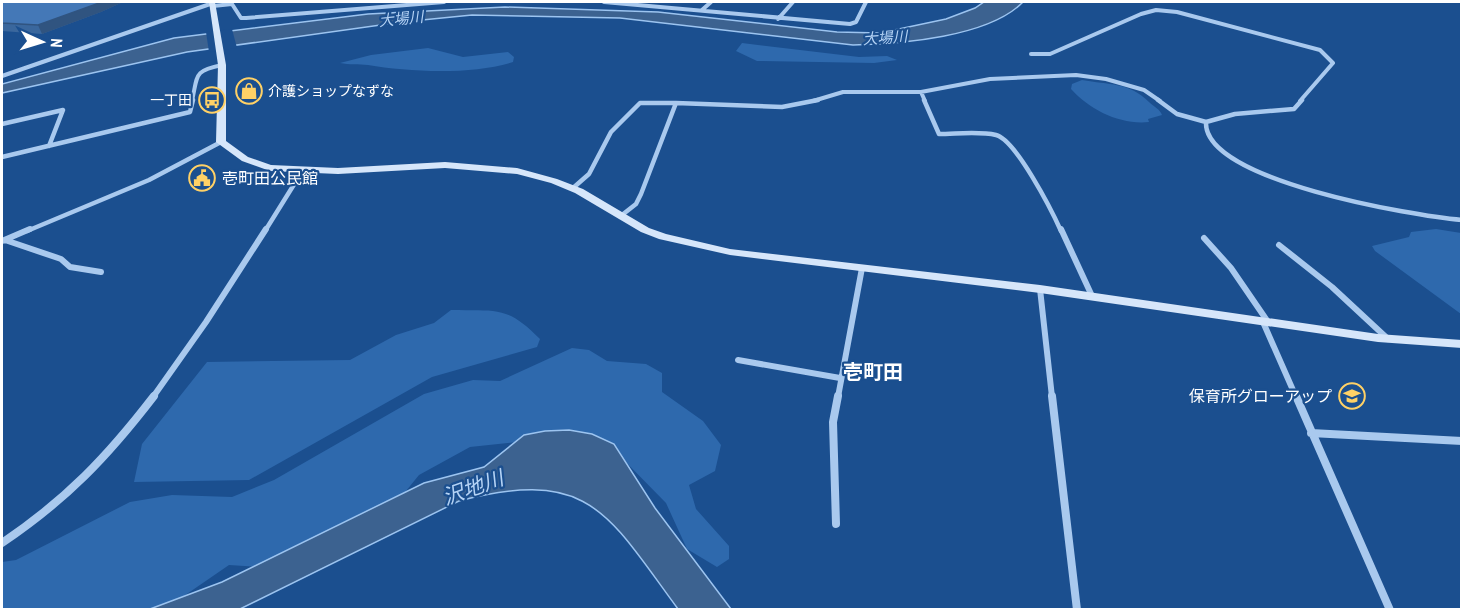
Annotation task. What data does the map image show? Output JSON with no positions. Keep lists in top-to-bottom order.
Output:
{
  "districts": ["壱町田"],
  "water": ["大場川", "沢地川"],
  "places": {
    "shop": ["介護ショップなずな"],
    "bus stop": ["一丁田"],
    "public building": ["壱町田公民館"],
    "school or university": ["保育所グローアップ"]
  },
  "north": "right"
}
